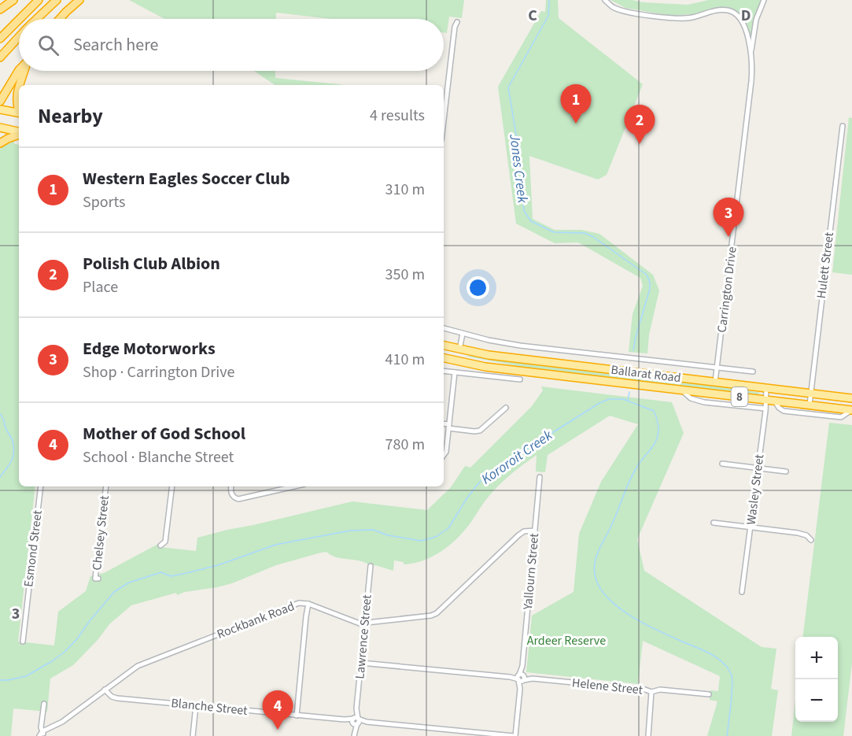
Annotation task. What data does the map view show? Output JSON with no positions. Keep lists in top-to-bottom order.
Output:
{
  "streets": {
    "highway": ["Ballarat Road", "8"],
    "street": [
      "Hulett Street",
      "Carrington Drive",
      "Wasley Street",
      "Chelsey Street",
      "Esmond Street",
      "Yallourn Street",
      "Rockbank Road",
      "Lawrence Street",
      "Helene Street",
      "Blanche Street"
    ]
  },
  "crossings": [
    ["Hulett Street", "Ballarat Road"],
    ["Carrington Drive", "Ballarat Road"],
    ["Ballarat Road", "Wasley Street"],
    ["Yallourn Street", "Rockbank Road"],
    ["Yallourn Street", "Helene Street"],
    ["Rockbank Road", "Lawrence Street"],
    ["Rockbank Road", "Blanche Street"],
    ["Lawrence Street", "Helene Street"],
    ["Lawrence Street", "Blanche Street"]
  ],
  "water": ["Jones Creek", "Kororoit Creek"],
  "parks": ["Ardeer Reserve"],
  "page": {
    "search": "Search here",
    "pins": [
      "1",
      "2",
      "3",
      "4"
    ],
    "heading": ["Nearby", "4 results"],
    "list": [
      {
        "mark": "1",
        "name": "Western Eagles Soccer Club",
        "note": "Sports",
        "value": "310 m"
      },
      {
        "mark": "2",
        "name": "Polish Club Albion",
        "note": "Place",
        "value": "350 m"
      },
      {
        "mark": "3",
        "name": "Edge Motorworks",
        "note": "Shop · Carrington Drive",
        "value": "410 m"
      },
      {
        "mark": "4",
        "name": "Mother of God School",
        "note": "School · Blanche Street",
        "value": "780 m"
      }
    ],
    "map_buttons": ["+", "−"]
  },
  "grid": {
    "columns": ["C", "D"],
    "rows": ["3"]
  }
}
